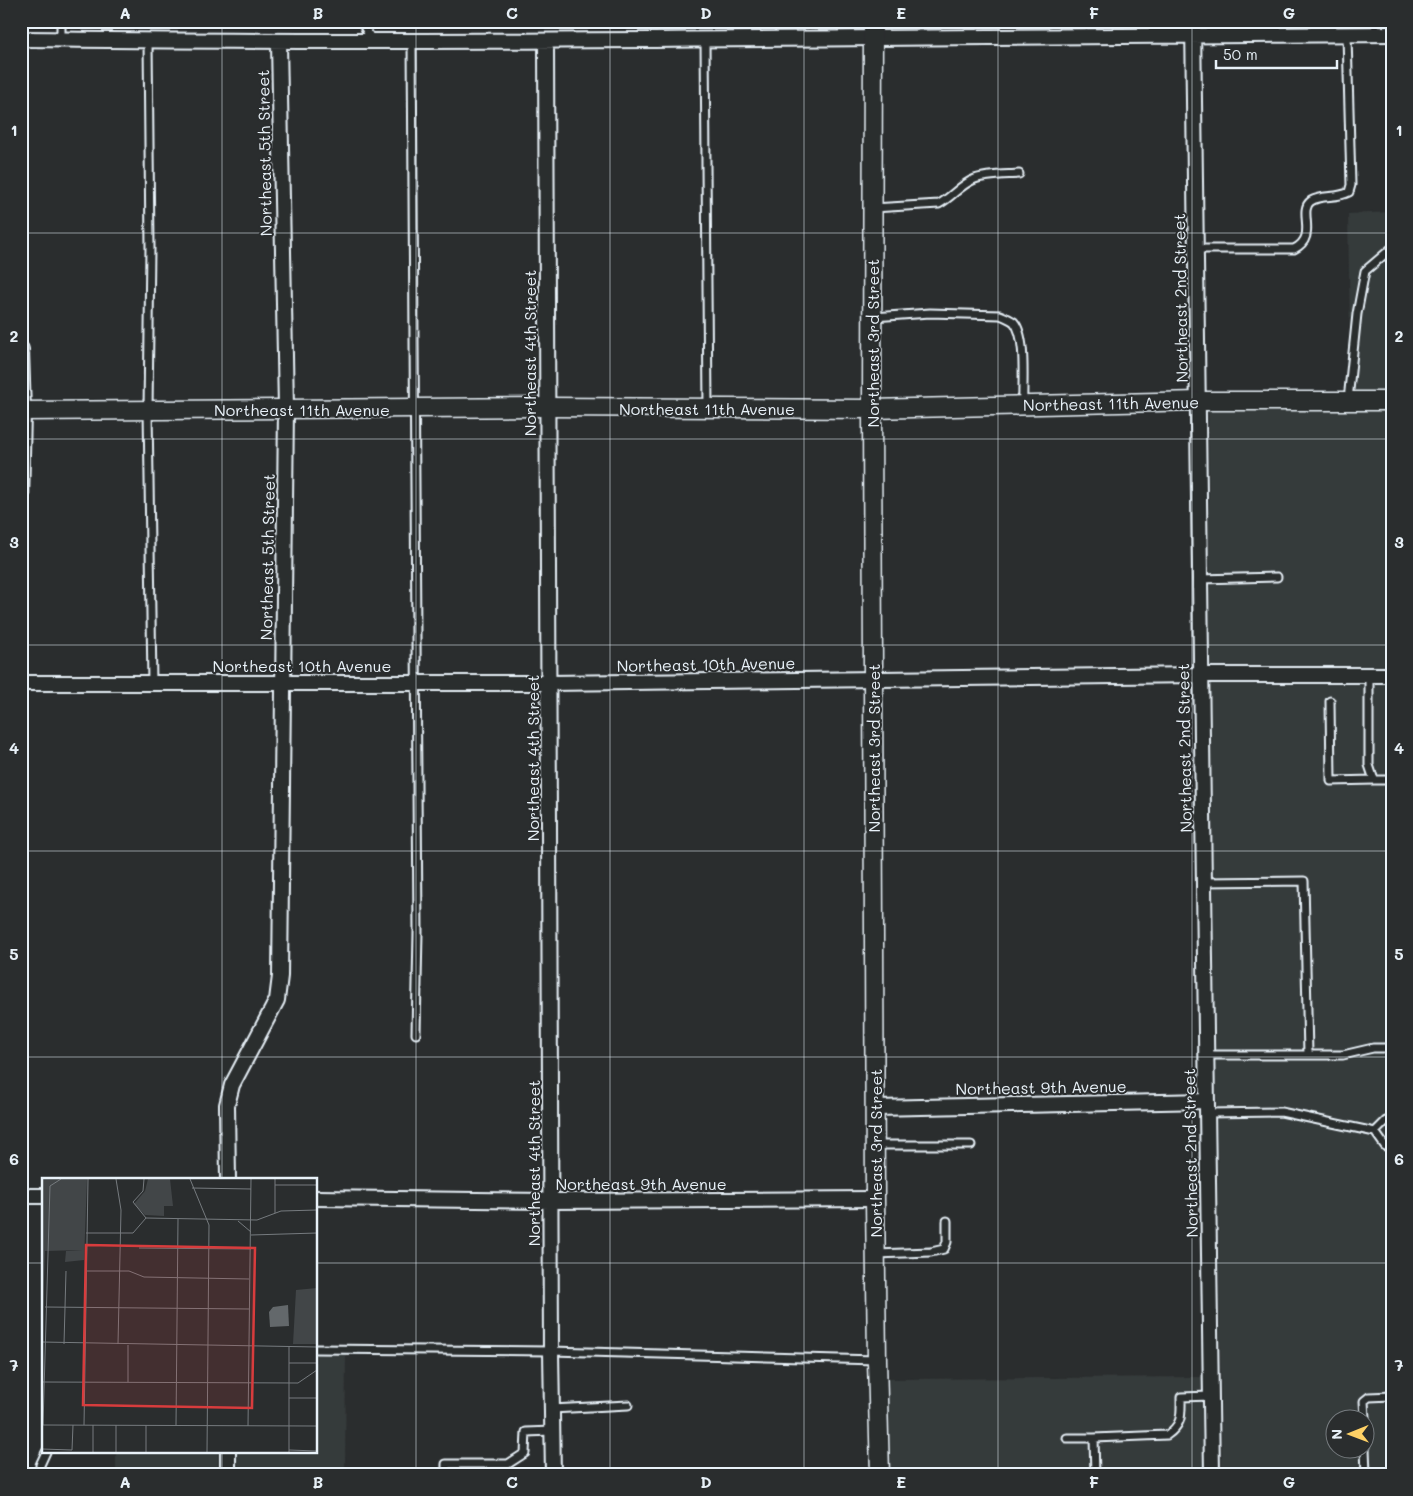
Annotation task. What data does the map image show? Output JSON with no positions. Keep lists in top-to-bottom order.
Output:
{
  "streets": {
    "street": [
      "Northeast 5th Street",
      "Northeast 2nd Street",
      "Northeast 3rd Street",
      "Northeast 4th Street",
      "Northeast 11th Avenue",
      "Northeast 10th Avenue",
      "Northeast 9th Avenue"
    ]
  },
  "crossings": [
    ["Northeast 5th Street", "Northeast 11th Avenue"],
    ["Northeast 5th Street", "Northeast 10th Avenue"],
    ["Northeast 2nd Street", "Northeast 11th Avenue"],
    ["Northeast 2nd Street", "Northeast 10th Avenue"],
    ["Northeast 2nd Street", "Northeast 9th Avenue"],
    ["Northeast 3rd Street", "Northeast 11th Avenue"],
    ["Northeast 3rd Street", "Northeast 10th Avenue"],
    ["Northeast 3rd Street", "Northeast 9th Avenue"],
    ["Northeast 4th Street", "Northeast 11th Avenue"],
    ["Northeast 4th Street", "Northeast 10th Avenue"],
    ["Northeast 4th Street", "Northeast 9th Avenue"]
  ],
  "scale_bar": "50 m",
  "north": "left",
  "grid": {
    "columns": [
      "A",
      "B",
      "C",
      "D",
      "E",
      "F",
      "G"
    ],
    "rows": [
      "1",
      "2",
      "3",
      "4",
      "5",
      "6",
      "7"
    ]
  }
}
